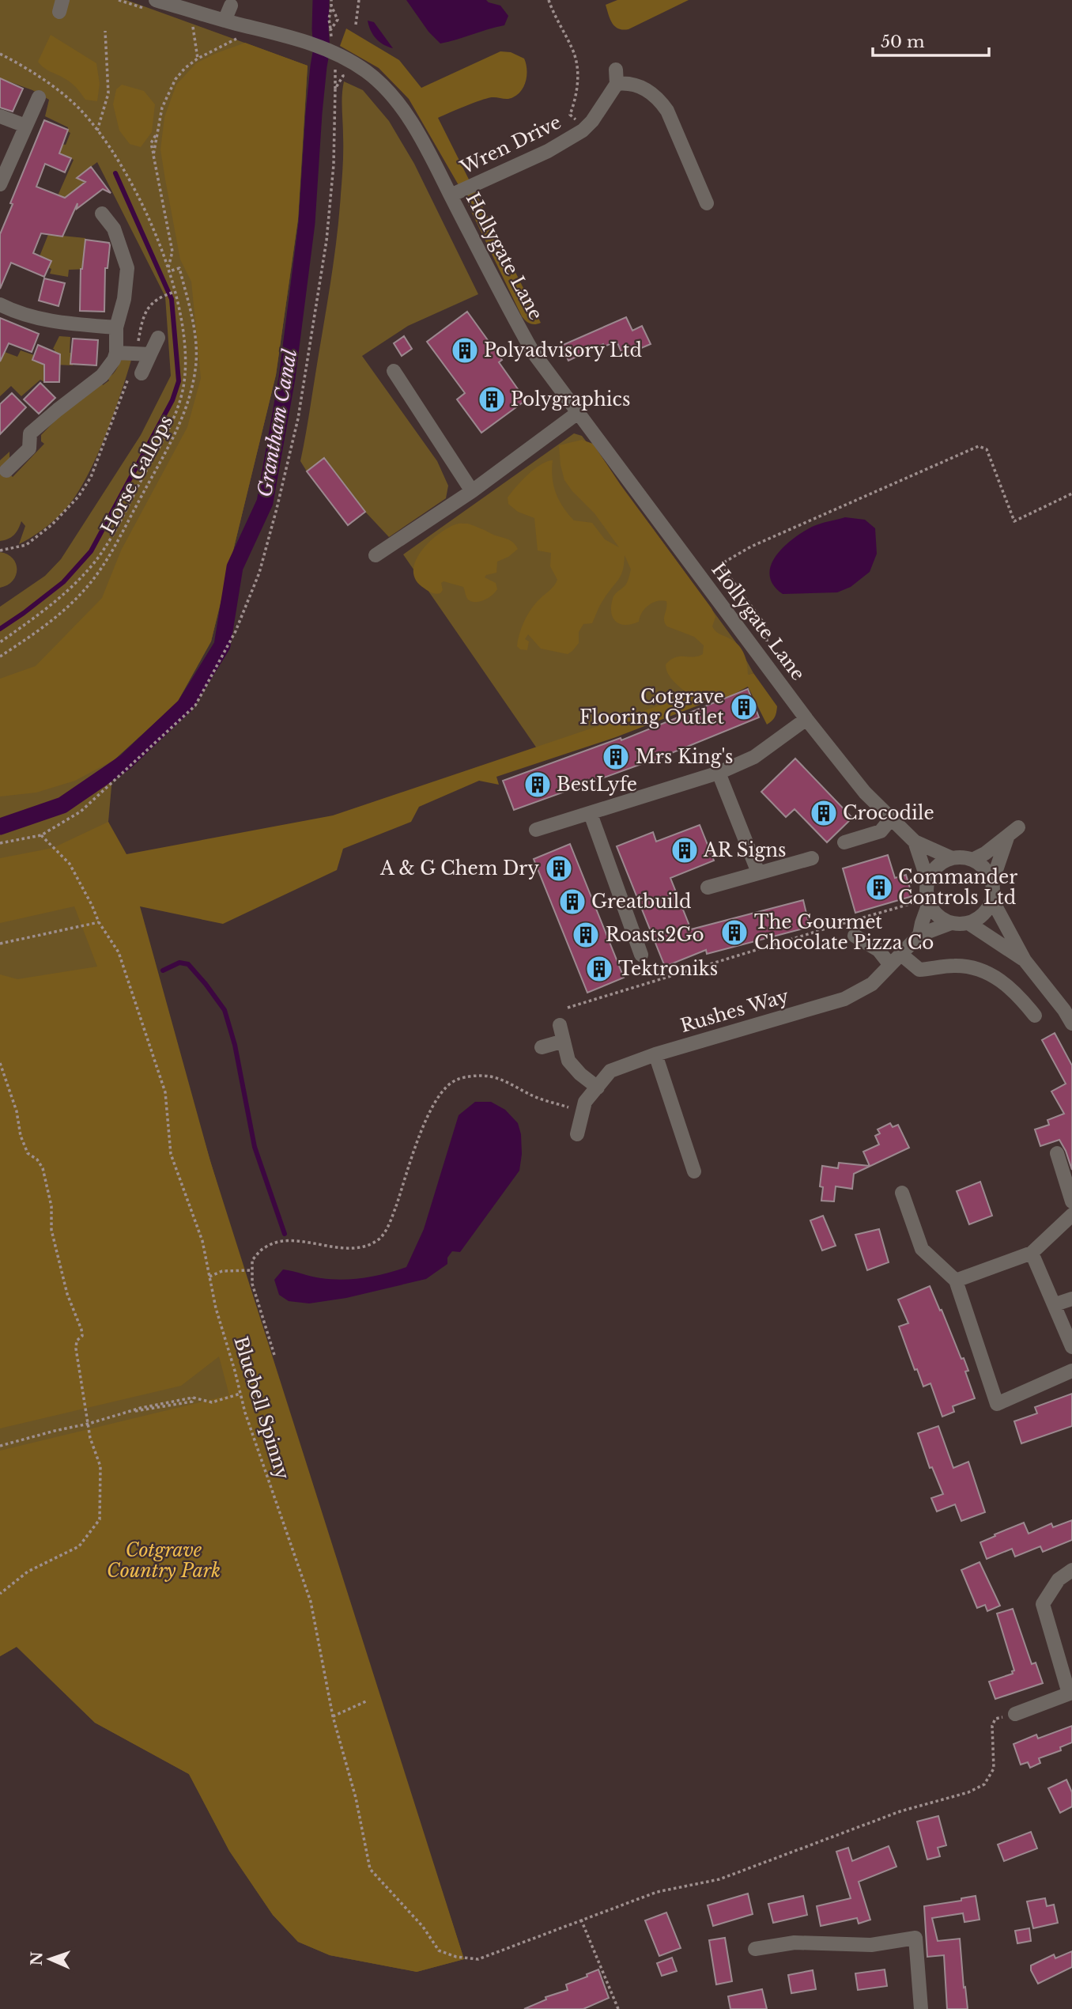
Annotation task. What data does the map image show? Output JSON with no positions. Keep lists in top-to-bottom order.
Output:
{
  "streets": {
    "street": ["Wren Drive", "Hollygate Lane", "Rushes Way"],
    "path": ["Horse Gallops", "Bluebell Spinny"]
  },
  "crossings": [
    ["Wren Drive", "Hollygate Lane"],
    ["Hollygate Lane", "Rushes Way"]
  ],
  "water": ["Grantham Canal"],
  "parks": ["Cotgrave Country Park"],
  "places": {
    "building": [
      "Polyadvisory Ltd",
      "Polygraphics",
      "Cotgrave Flooring Outlet",
      "Mrs King's",
      "BestLyfe",
      "Crocodile",
      "AR Signs",
      "A & G Chem Dry",
      "Commander Controls Ltd",
      "Greatbuild",
      "The Gourmet Chocolate Pizza Co",
      "Roasts2Go",
      "Tektroniks"
    ]
  },
  "scale_bar": "50 m",
  "north": "left"
}
